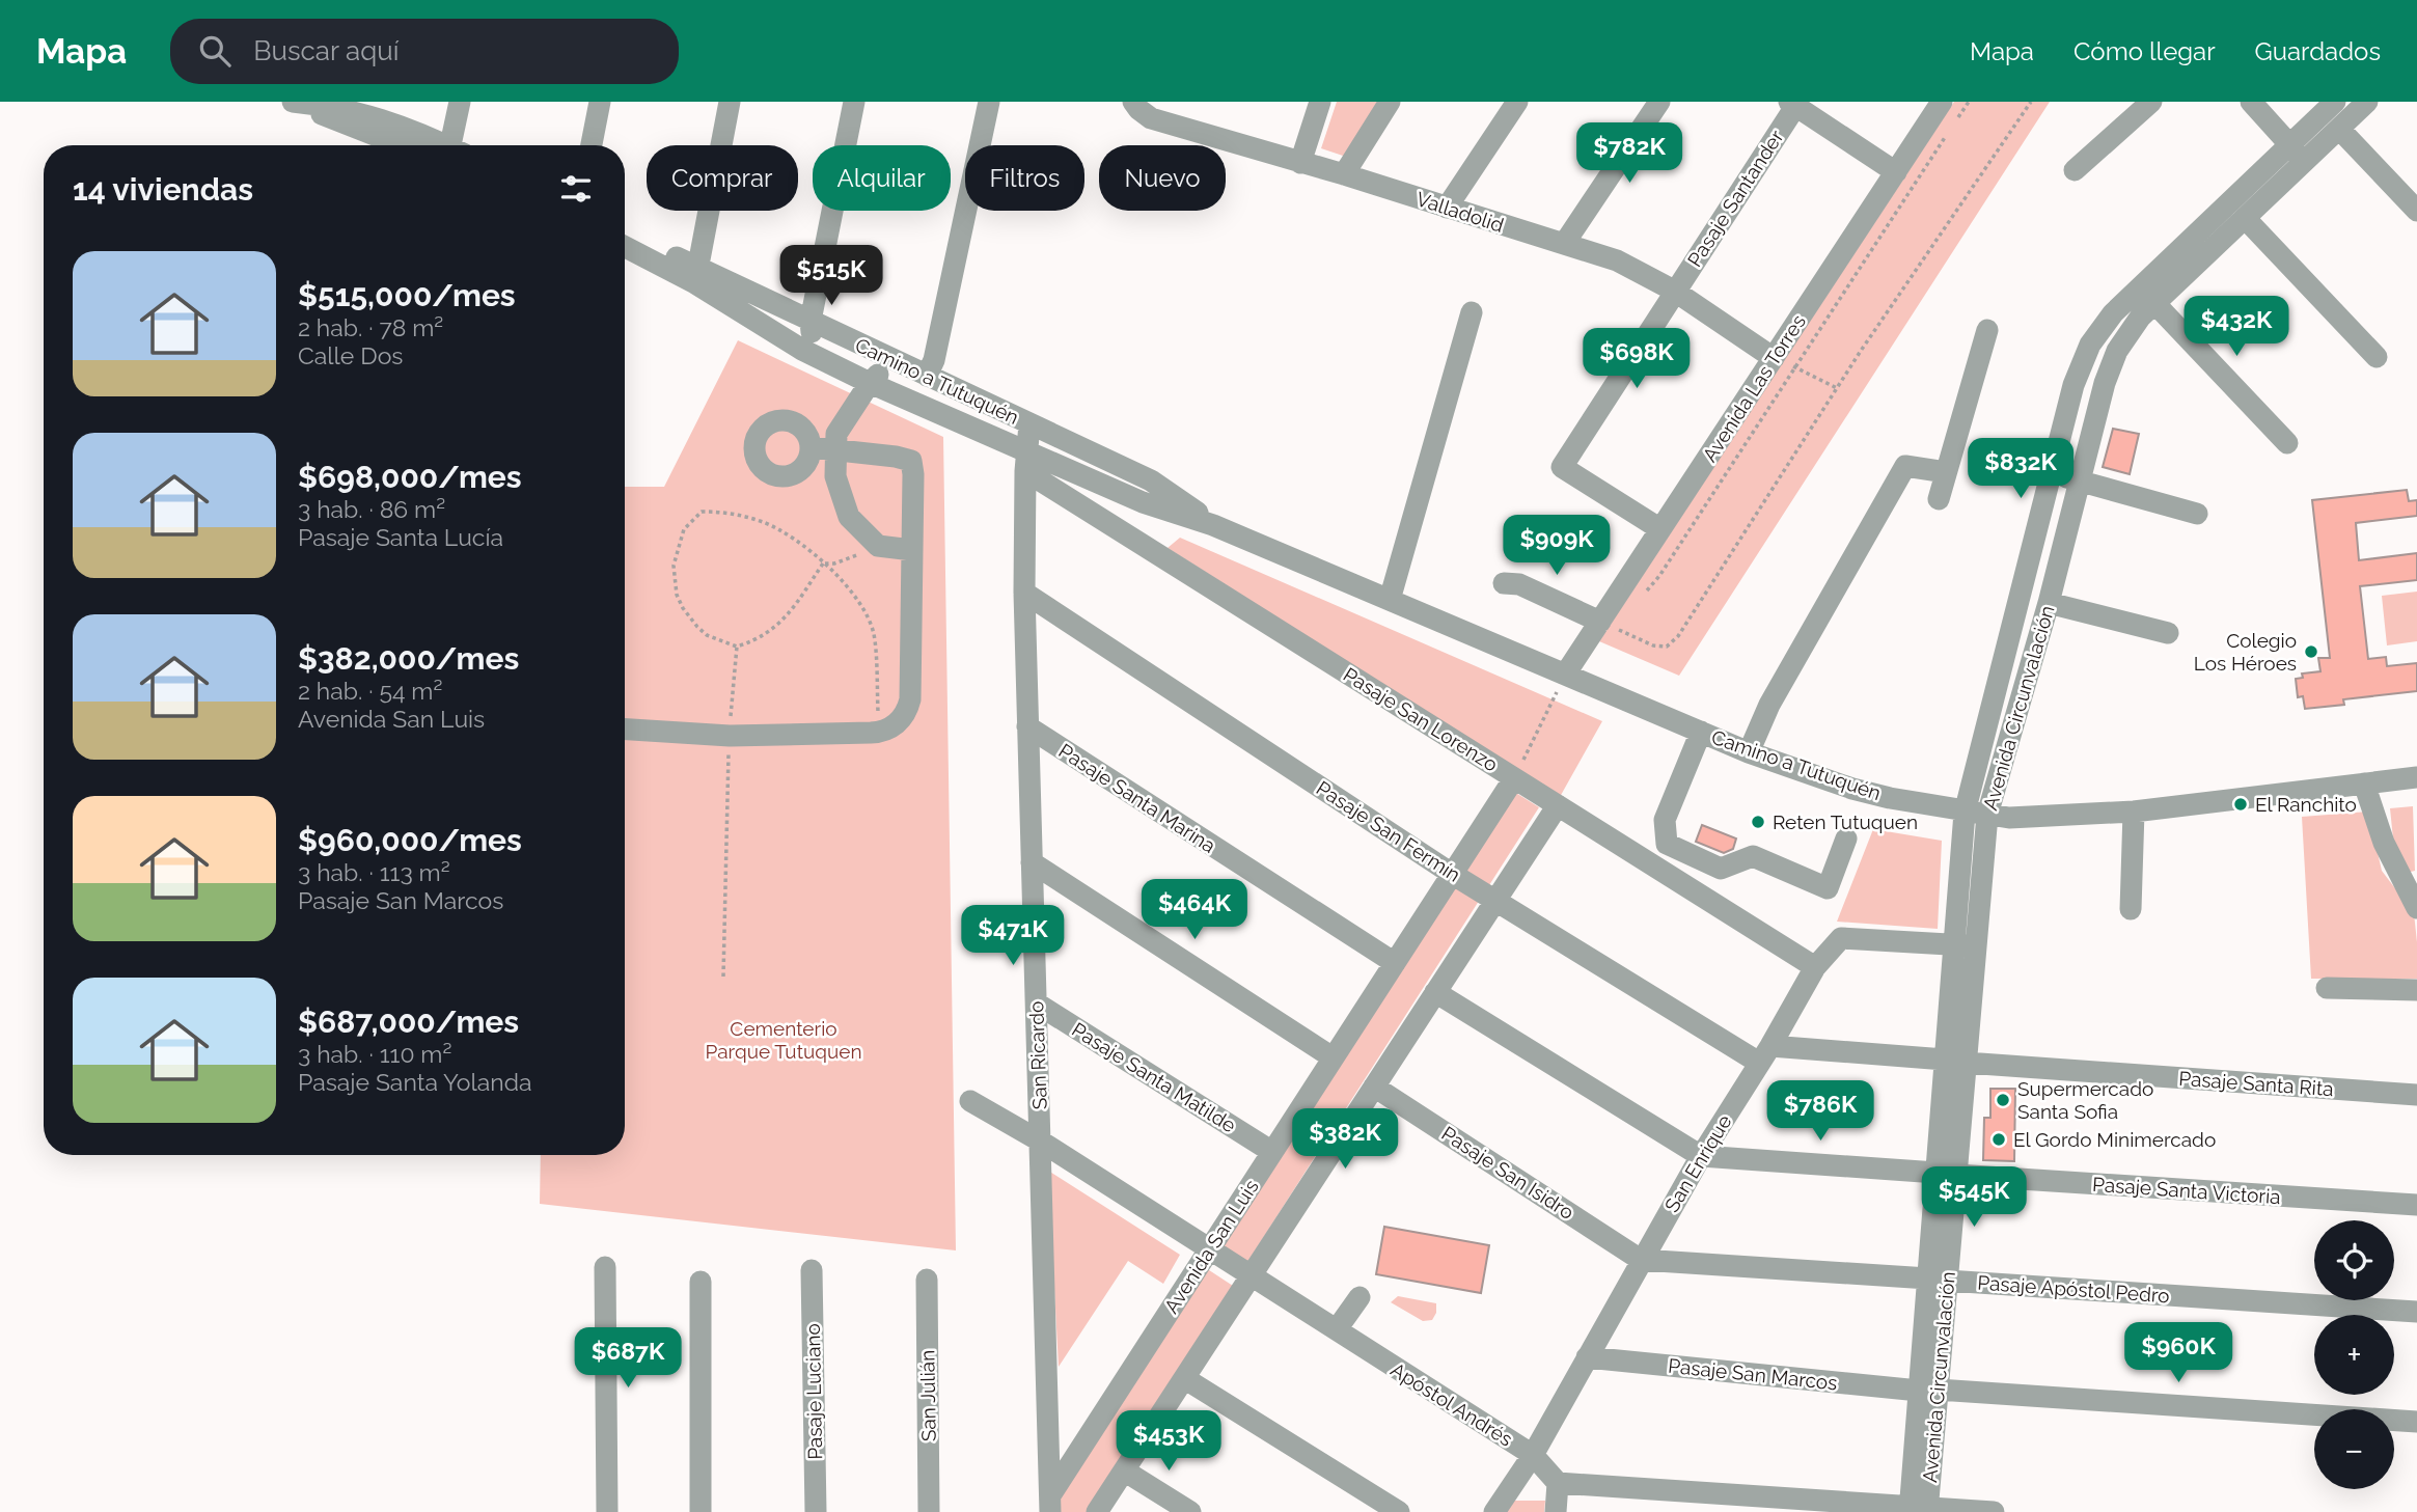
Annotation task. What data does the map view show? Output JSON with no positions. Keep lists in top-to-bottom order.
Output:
{
  "streets": {
    "street": [
      "Pasaje Santander",
      "Valladolid",
      "Camino a Tutuquén",
      "Avenida Las Torres",
      "Avenida Circunvalación",
      "Pasaje San Lorenzo",
      "Pasaje Santa Marina",
      "Pasaje San Fermín",
      "San Ricardo",
      "Pasaje Santa Matilde",
      "Pasaje Santa Rita",
      "San Enrique",
      "Pasaje San Isidro",
      "Pasaje Santa Victoria",
      "Avenida San Luis",
      "Pasaje Apóstol Pedro",
      "Pasaje San Marcos",
      "Pasaje Luciano",
      "San Julián",
      "Apóstol Andrés"
    ]
  },
  "crossings": [
    ["Pasaje Santander", "Valladolid"],
    ["Pasaje Santander", "Avenida Las Torres"],
    ["Valladolid", "Avenida Las Torres"],
    ["Camino a Tutuquén", "Avenida Las Torres"],
    ["Camino a Tutuquén", "Avenida Circunvalación"],
    ["Camino a Tutuquén", "Pasaje San Lorenzo"],
    ["Camino a Tutuquén", "San Ricardo"],
    ["Avenida Circunvalación", "Pasaje Santa Rita"],
    ["Avenida Circunvalación", "San Enrique"],
    ["Avenida Circunvalación", "Pasaje Santa Victoria"],
    ["Avenida Circunvalación", "Pasaje Apóstol Pedro"],
    ["Avenida Circunvalación", "Pasaje San Marcos"],
    ["Pasaje San Lorenzo", "San Ricardo"],
    ["Pasaje San Lorenzo", "San Enrique"],
    ["Pasaje San Lorenzo", "Avenida San Luis"],
    ["Pasaje Santa Marina", "San Ricardo"],
    ["Pasaje Santa Marina", "Avenida San Luis"],
    ["Pasaje San Fermín", "San Ricardo"],
    ["Pasaje San Fermín", "Pasaje Santa Rita"],
    ["Pasaje San Fermín", "San Enrique"],
    ["Pasaje San Fermín", "Avenida San Luis"],
    ["San Ricardo", "Pasaje Santa Matilde"],
    ["San Ricardo", "Avenida San Luis"],
    ["San Ricardo", "Apóstol Andrés"],
    ["Pasaje Santa Matilde", "Avenida San Luis"],
    ["Pasaje Santa Rita", "San Enrique"],
    ["San Enrique", "Pasaje San Isidro"],
    ["San Enrique", "Pasaje Santa Victoria"],
    ["San Enrique", "Pasaje Apóstol Pedro"],
    ["San Enrique", "Pasaje San Marcos"],
    ["San Enrique", "Apóstol Andrés"],
    ["Pasaje San Isidro", "Pasaje Apóstol Pedro"],
    ["Avenida San Luis", "Apóstol Andrés"]
  ],
  "parks": ["Cementerio Parque Tutuquen"],
  "places": [
    "Colegio Los Héroes",
    "El Ranchito",
    "Reten Tutuquen",
    "Supermercado Santa Sofia",
    "El Gordo Minimercado"
  ],
  "page": {
    "header": "Mapa",
    "search": "Buscar aquí",
    "nav": ["Mapa", "Cómo llegar", "Guardados"],
    "price": [
      "$782K",
      "$515K",
      "$432K",
      "$698K",
      "$832K",
      "$909K",
      "$464K",
      "$471K",
      "$786K",
      "$382K",
      "$545K",
      "$960K",
      "$687K",
      "$453K"
    ],
    "chip": [
      "Comprar",
      "Alquilar",
      "Filtros",
      "Nuevo"
    ],
    "heading": "14 viviendas",
    "list": [
      {
        "name": "$515,000/mes",
        "note": "2 hab. · 78 m² · Calle Dos"
      },
      {
        "name": "$698,000/mes",
        "note": "3 hab. · 86 m² · Pasaje Santa Lucía"
      },
      {
        "name": "$382,000/mes",
        "note": "2 hab. · 54 m² · Avenida San Luis"
      },
      {
        "name": "$960,000/mes",
        "note": "3 hab. · 113 m² · Pasaje San Marcos"
      },
      {
        "name": "$687,000/mes",
        "note": "3 hab. · 110 m² · Pasaje Santa Yolanda"
      }
    ],
    "map_buttons": ["+", "−"]
  }
}
